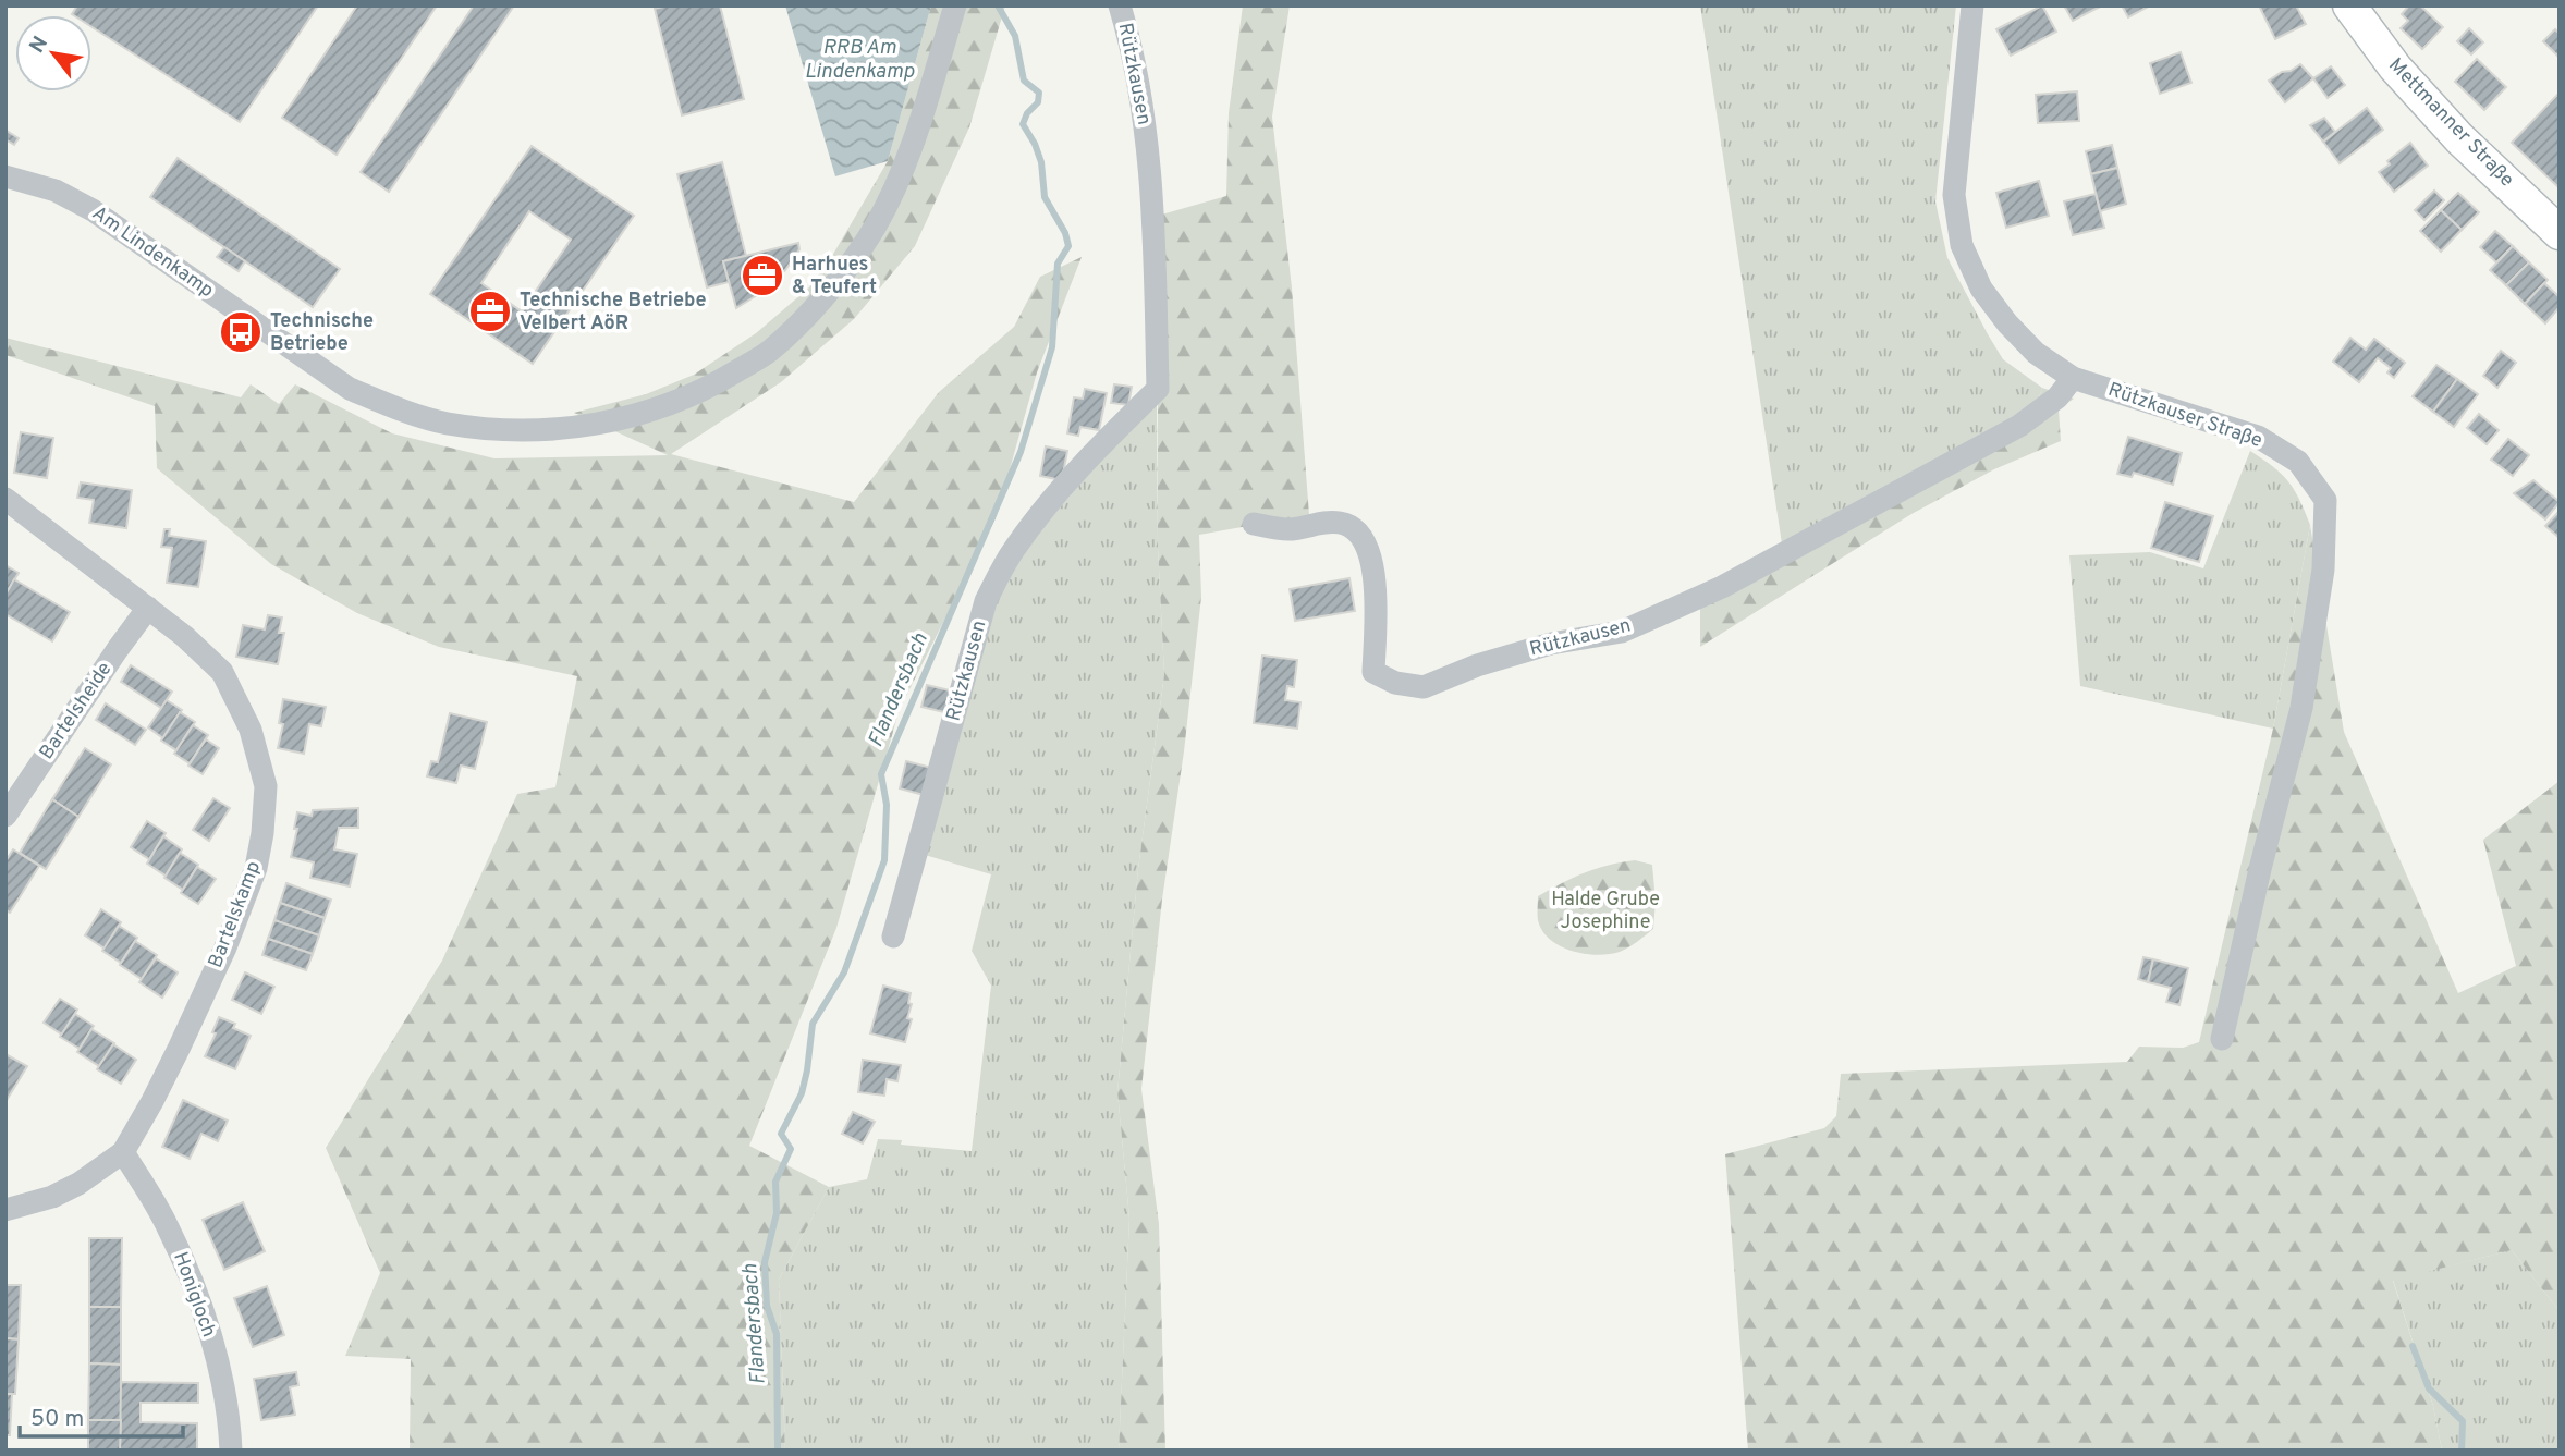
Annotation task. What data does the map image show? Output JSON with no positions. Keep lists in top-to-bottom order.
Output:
{
  "streets": {
    "street": [
      "Rützkausen",
      "Mettmanner Straße",
      "Am Lindenkamp",
      "Rützkauser Straße",
      "Bartelsheide",
      "Bartelskamp",
      "Honigloch"
    ]
  },
  "crossings": [
    ["Rützkausen", "Rützkauser Straße"],
    ["Bartelsheide", "Bartelskamp"],
    ["Bartelskamp", "Honigloch"]
  ],
  "water": ["RRB Am Lindenkamp", "Flandersbach"],
  "parks": ["Halde Grube Josephine"],
  "places": {
    "office": ["Harhues & Teufert", "Technische Betriebe Velbert AöR"],
    "bus stop": ["Technische Betriebe"]
  },
  "scale_bar": "50 m",
  "north": "top left"
}
